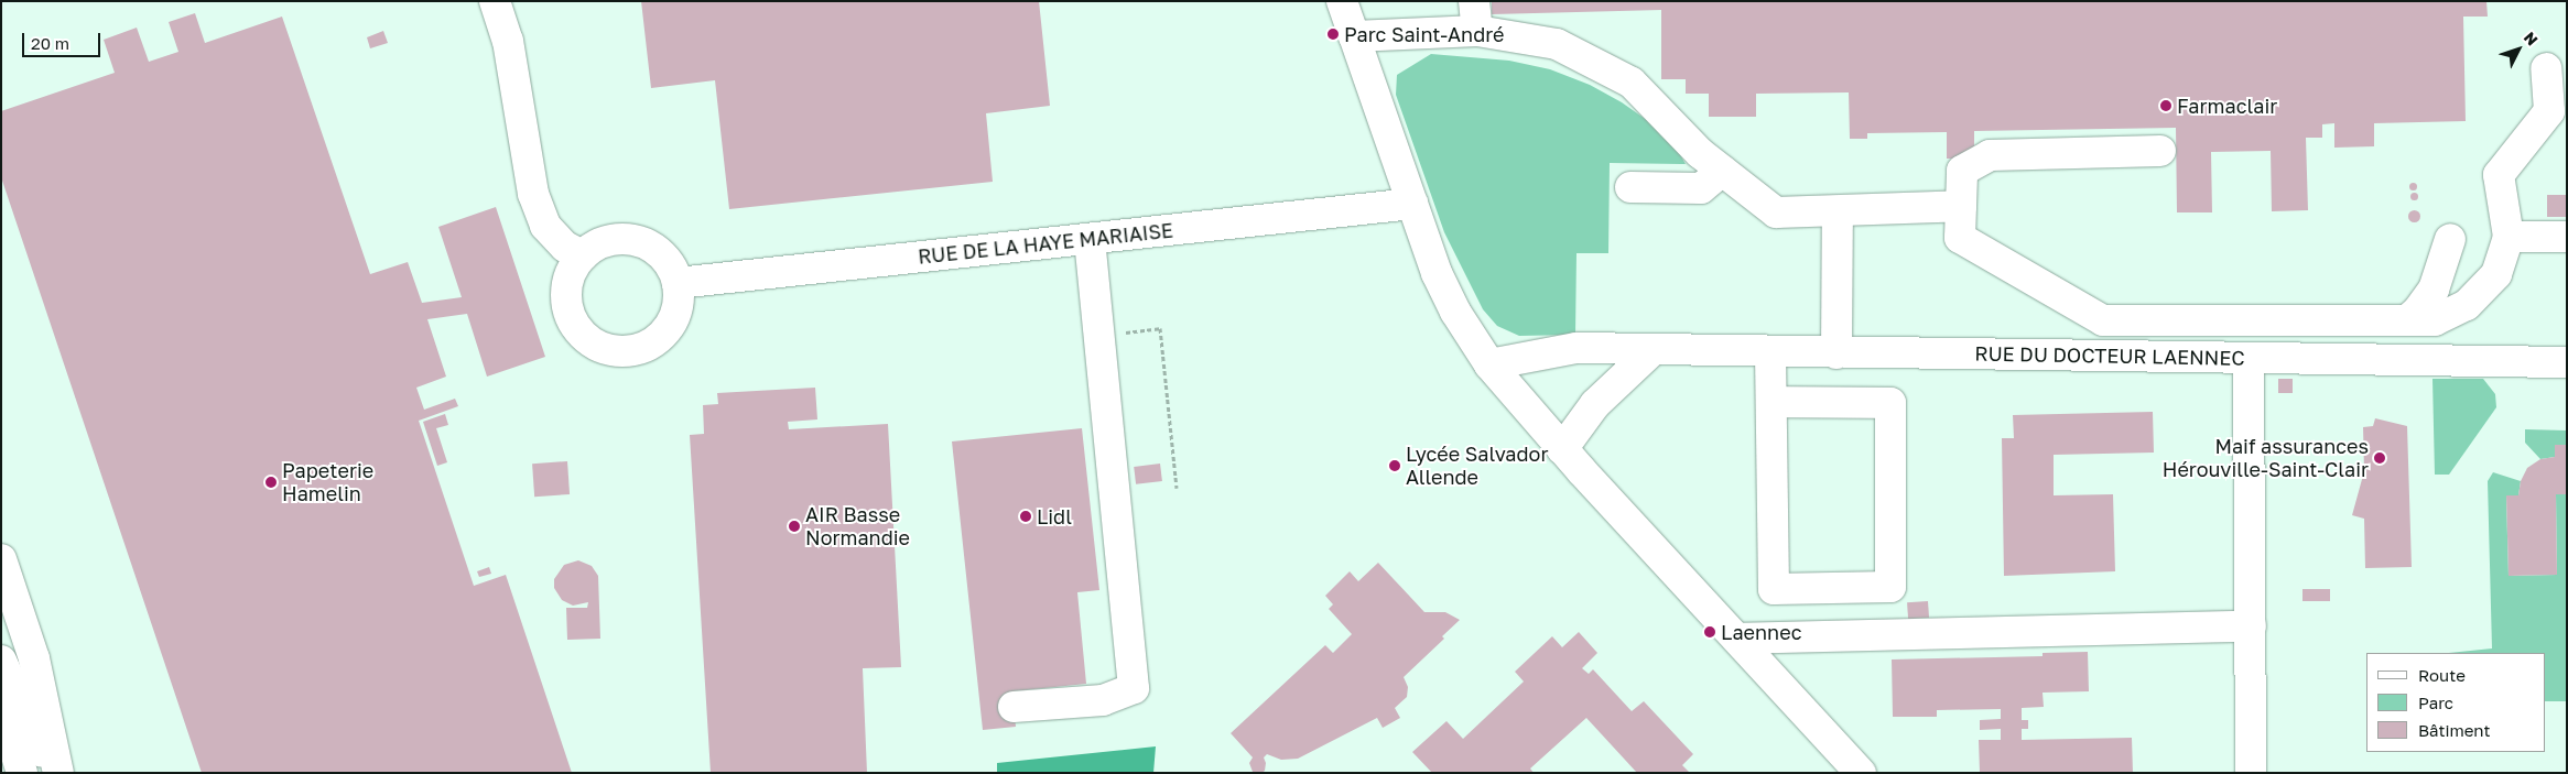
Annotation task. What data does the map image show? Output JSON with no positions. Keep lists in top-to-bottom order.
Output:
{
  "streets": {
    "main road": ["RUE DE LA HAYE MARIAISE", "RUE DU DOCTEUR LAENNEC"]
  },
  "places": [
    "Parc Saint-André",
    "Farmaclair",
    "Maif assurances Hérouville-Saint-Clair",
    "Lycée Salvador Allende",
    "Papeterie Hamelin",
    "Lidl",
    "AIR Basse Normandie",
    "Laennec"
  ],
  "legend": ["Route", "Parc", "Bâtiment"],
  "scale_bar": "20 m",
  "north": "top right"
}
